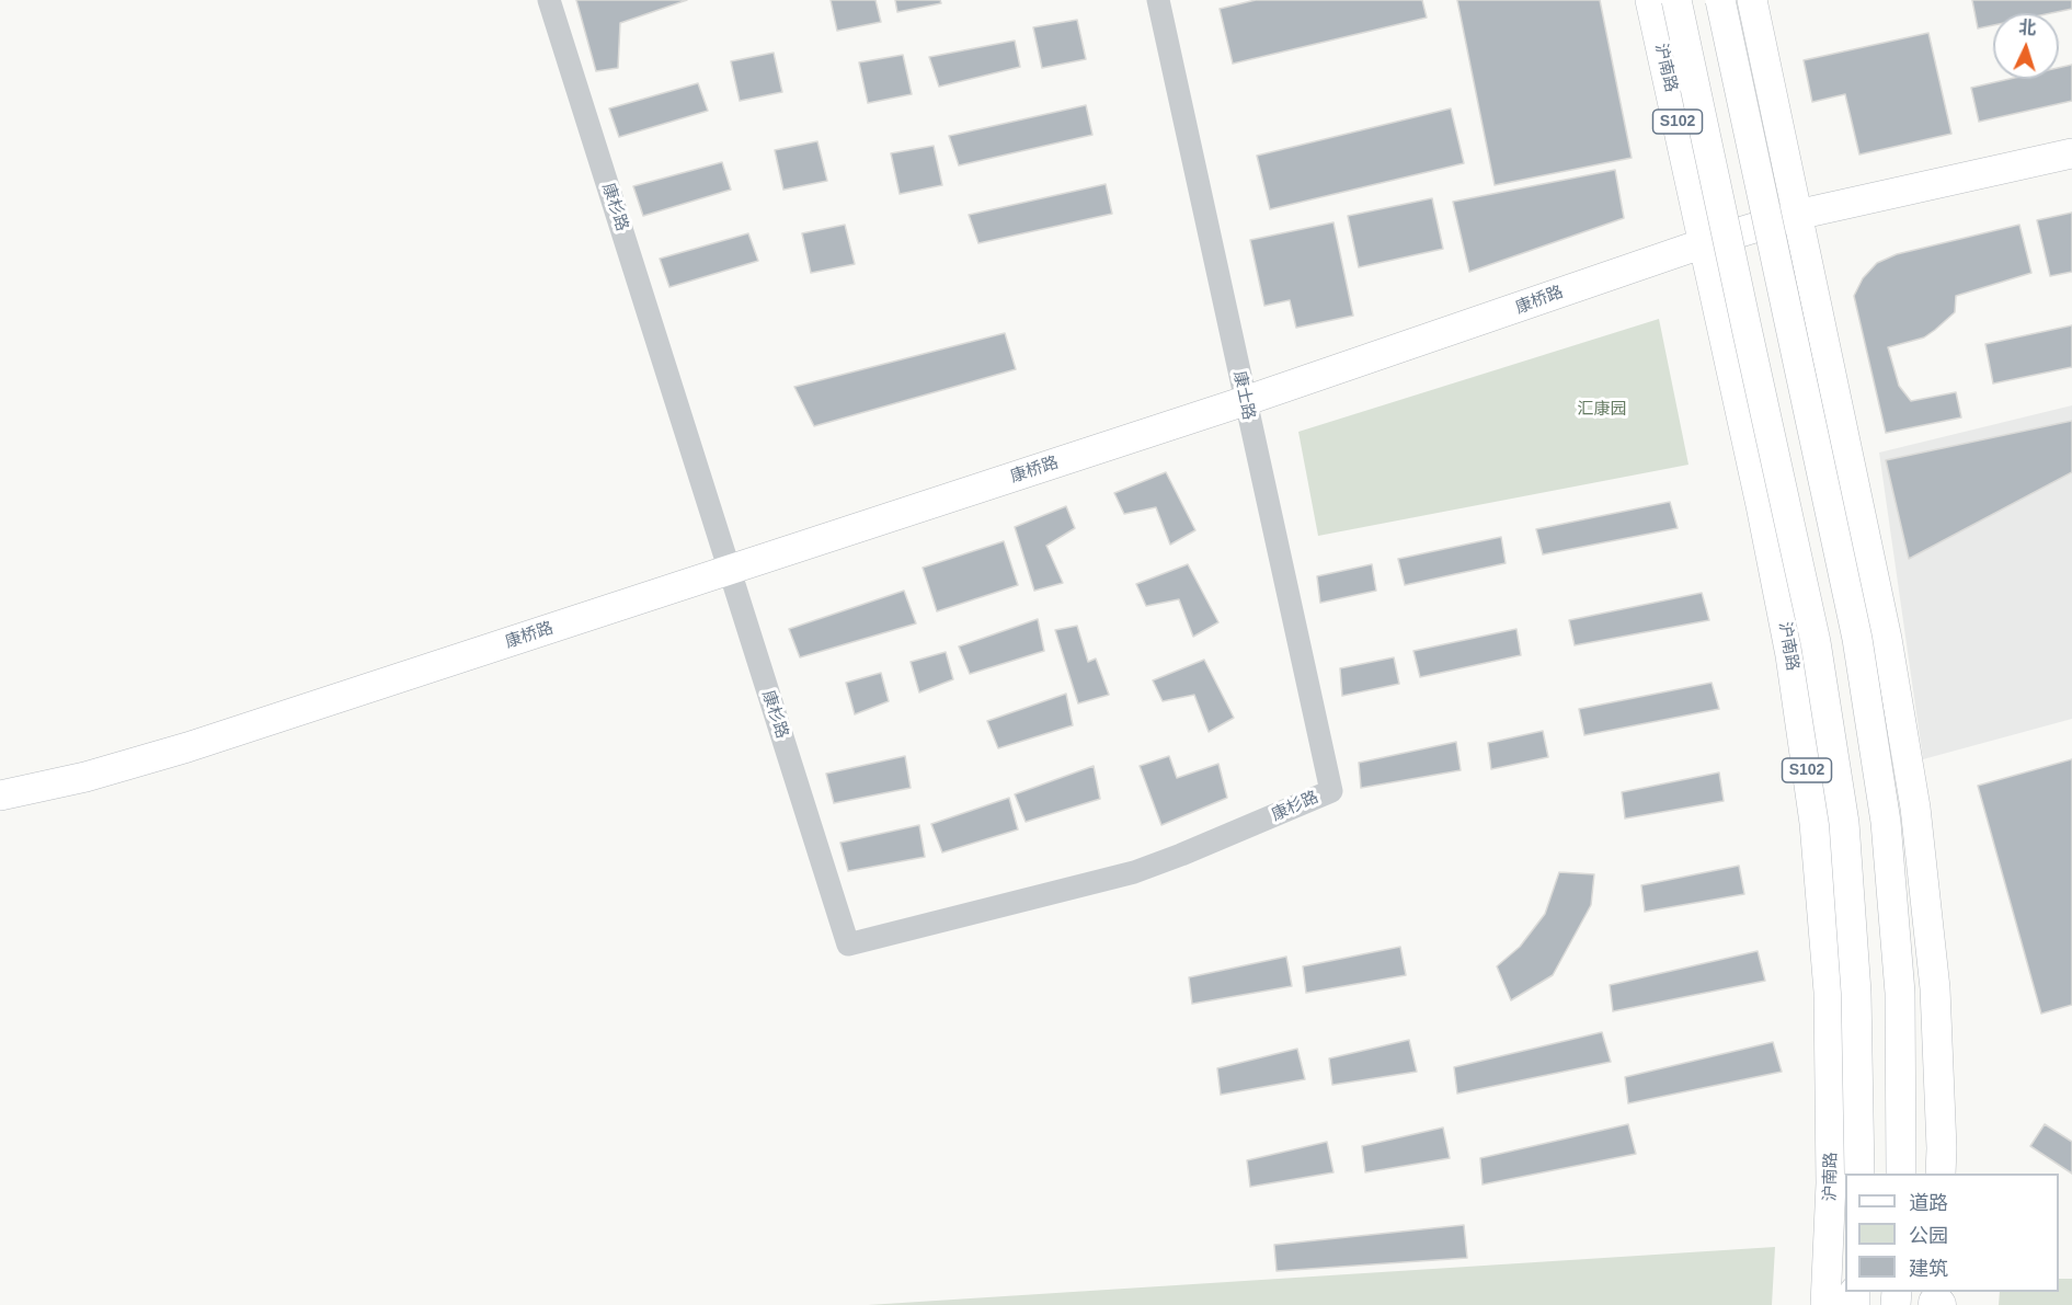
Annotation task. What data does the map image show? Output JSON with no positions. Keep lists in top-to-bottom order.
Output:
{
  "streets": {
    "main road": ["沪南路", "S102", "康桥路"],
    "street": ["康杉路", "康士路"]
  },
  "crossings": [
    ["沪南路", "康桥路"],
    ["康杉路", "康桥路"],
    ["康杉路", "康士路"],
    ["康桥路", "康士路"]
  ],
  "parks": ["汇康园"],
  "legend": ["道路", "公园", "建筑"],
  "north": "top"
}
